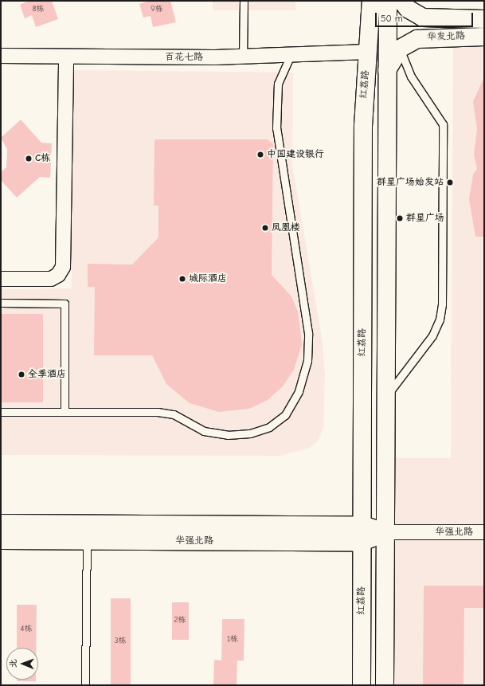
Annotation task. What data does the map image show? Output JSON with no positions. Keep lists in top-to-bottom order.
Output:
{
  "streets": {
    "main road": ["华发北路", "红荔路", "华强北路"],
    "street": ["百花七路"]
  },
  "crossings": [
    ["百花七路", "红荔路"],
    ["红荔路", "华强北路"]
  ],
  "places": [
    "中国建设银行",
    "C栋",
    "群星广场始发站",
    "群星广场",
    "凤凰楼",
    "城际酒店",
    "全季酒店"
  ],
  "house_numbers": [
    "8栋",
    "9栋",
    "2栋",
    "4栋",
    "1栋",
    "3栋"
  ],
  "scale_bar": "50 m",
  "north": "left"
}
